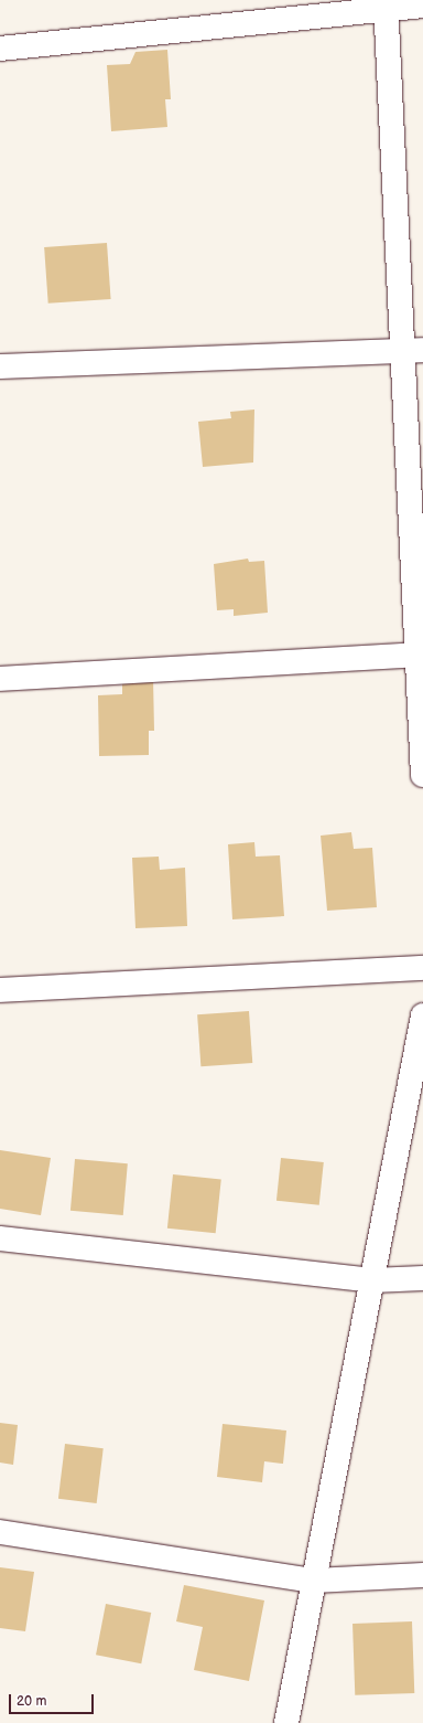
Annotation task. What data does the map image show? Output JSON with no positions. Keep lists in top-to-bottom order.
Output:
{
  "scale_bar": "20 m"
}
